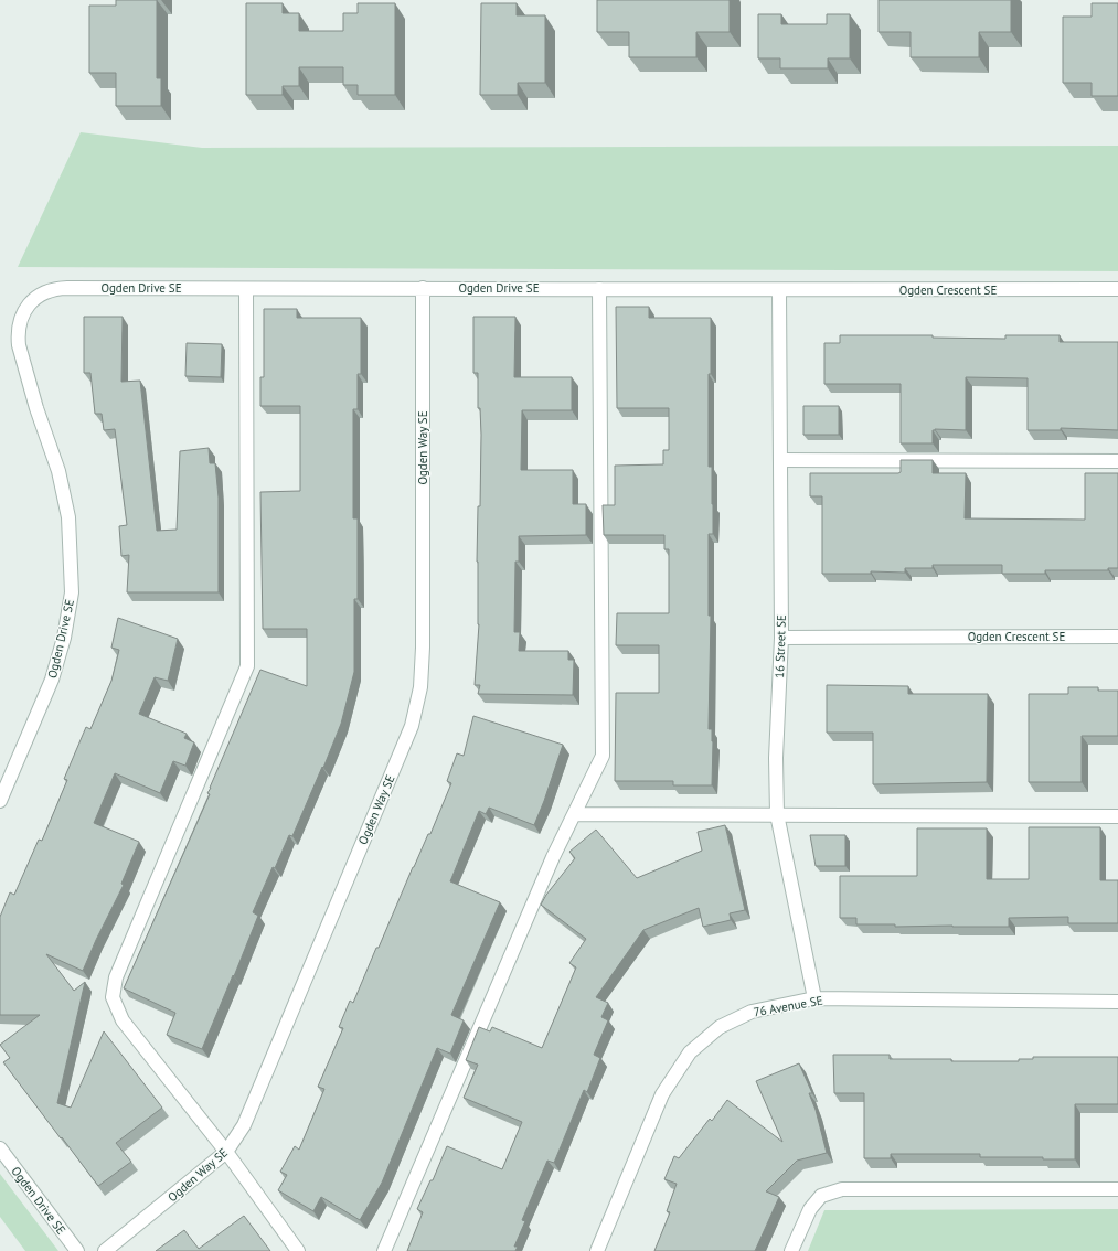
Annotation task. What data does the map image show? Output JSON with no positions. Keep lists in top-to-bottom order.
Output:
{
  "streets": {
    "street": [
      "Ogden Drive SE",
      "Ogden Crescent SE",
      "Ogden Way SE",
      "16 Street SE",
      "76 Avenue SE"
    ]
  },
  "crossings": [
    ["Ogden Drive SE", "Ogden Crescent SE"],
    ["Ogden Drive SE", "Ogden Way SE"],
    ["Ogden Drive SE", "16 Street SE"],
    ["Ogden Crescent SE", "16 Street SE"],
    ["16 Street SE", "76 Avenue SE"]
  ]
}
